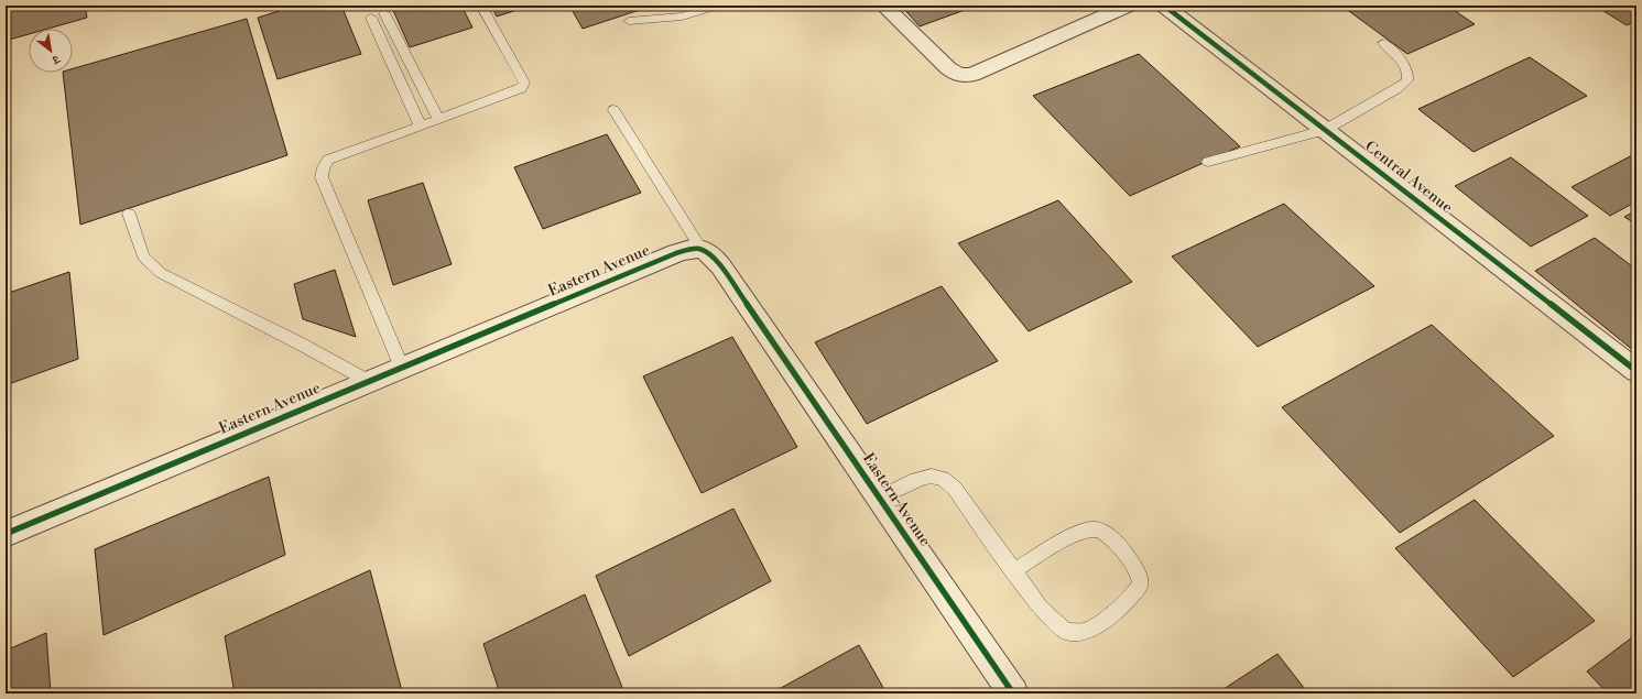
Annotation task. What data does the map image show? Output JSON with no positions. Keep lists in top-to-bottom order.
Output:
{
  "streets": {
    "street": ["Central Avenue", "Eastern Avenue"]
  },
  "north": "bottom right"
}
